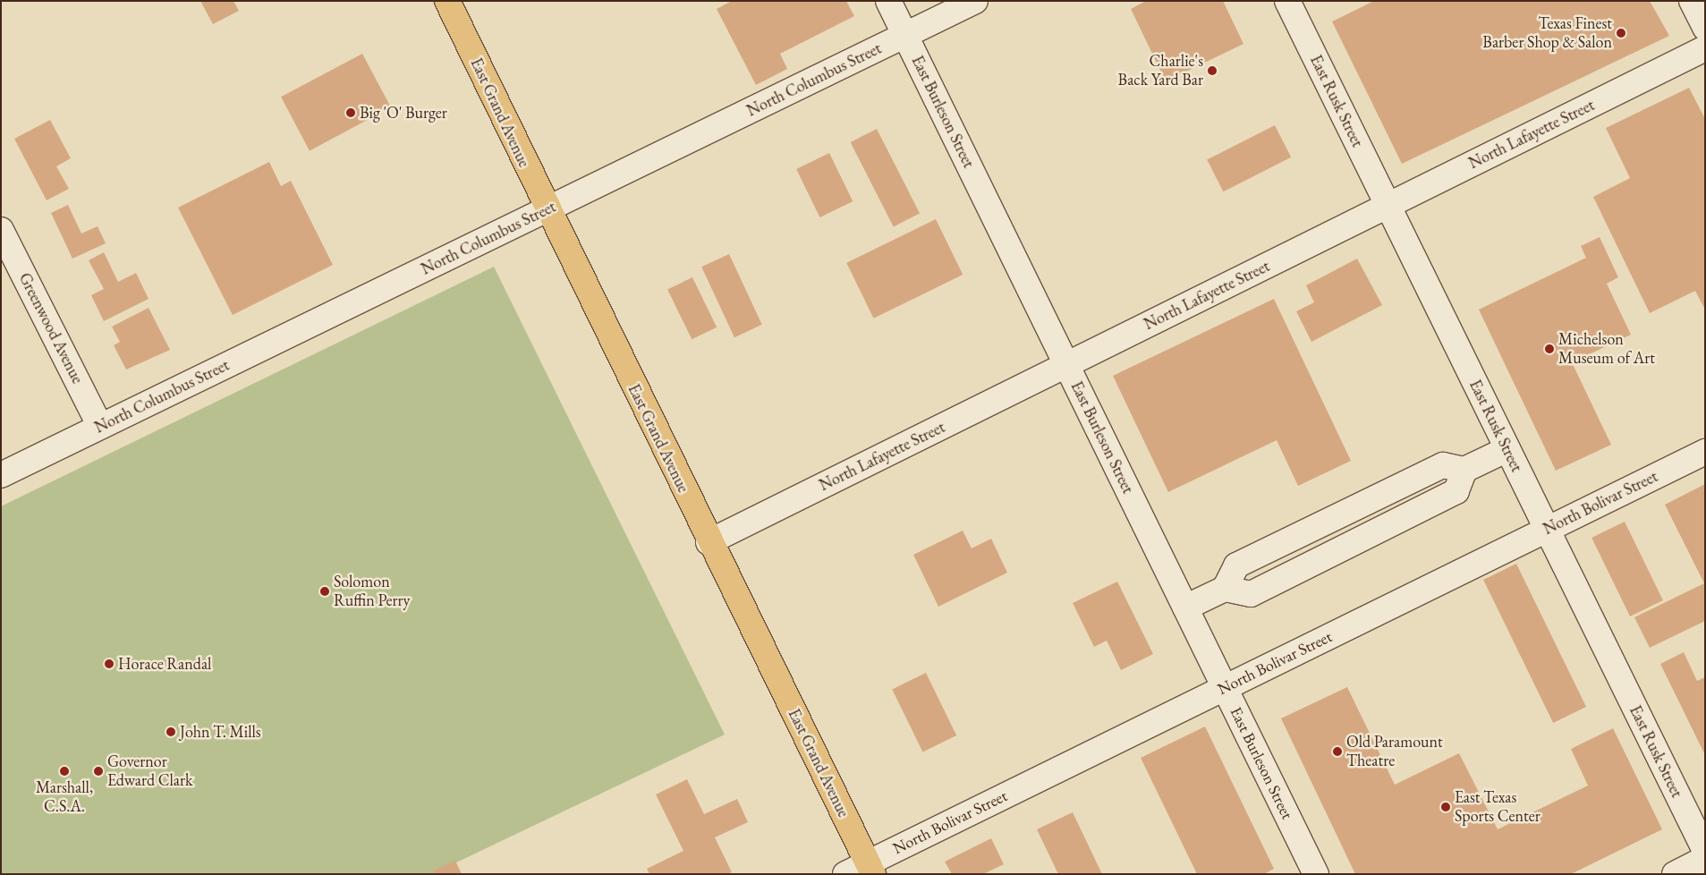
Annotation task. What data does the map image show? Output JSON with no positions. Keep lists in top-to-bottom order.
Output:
{
  "streets": {
    "highway": ["East Grand Avenue"],
    "street": [
      "North Columbus Street",
      "East Rusk Street",
      "East Burleson Street",
      "North Lafayette Street",
      "Greenwood Avenue",
      "North Bolivar Street"
    ]
  },
  "crossings": [
    ["North Columbus Street", "East Burleson Street"],
    ["North Columbus Street", "East Grand Avenue"],
    ["North Columbus Street", "Greenwood Avenue"],
    ["East Rusk Street", "North Lafayette Street"],
    ["East Rusk Street", "North Bolivar Street"],
    ["East Burleson Street", "North Lafayette Street"],
    ["East Burleson Street", "North Bolivar Street"],
    ["East Grand Avenue", "North Lafayette Street"],
    ["East Grand Avenue", "North Bolivar Street"]
  ],
  "places": [
    "Texas Finest Barber Shop & Salon",
    "Charlie's Back Yard Bar",
    "Big 'O' Burger",
    "Michelson Museum of Art",
    "Solomon Ruffin Perry",
    "Horace Randal",
    "John T. Mills",
    "Old Paramount Theatre",
    "Marshall, C.S.A.",
    "Governor Edward Clark",
    "East Texas Sports Center"
  ]
}
